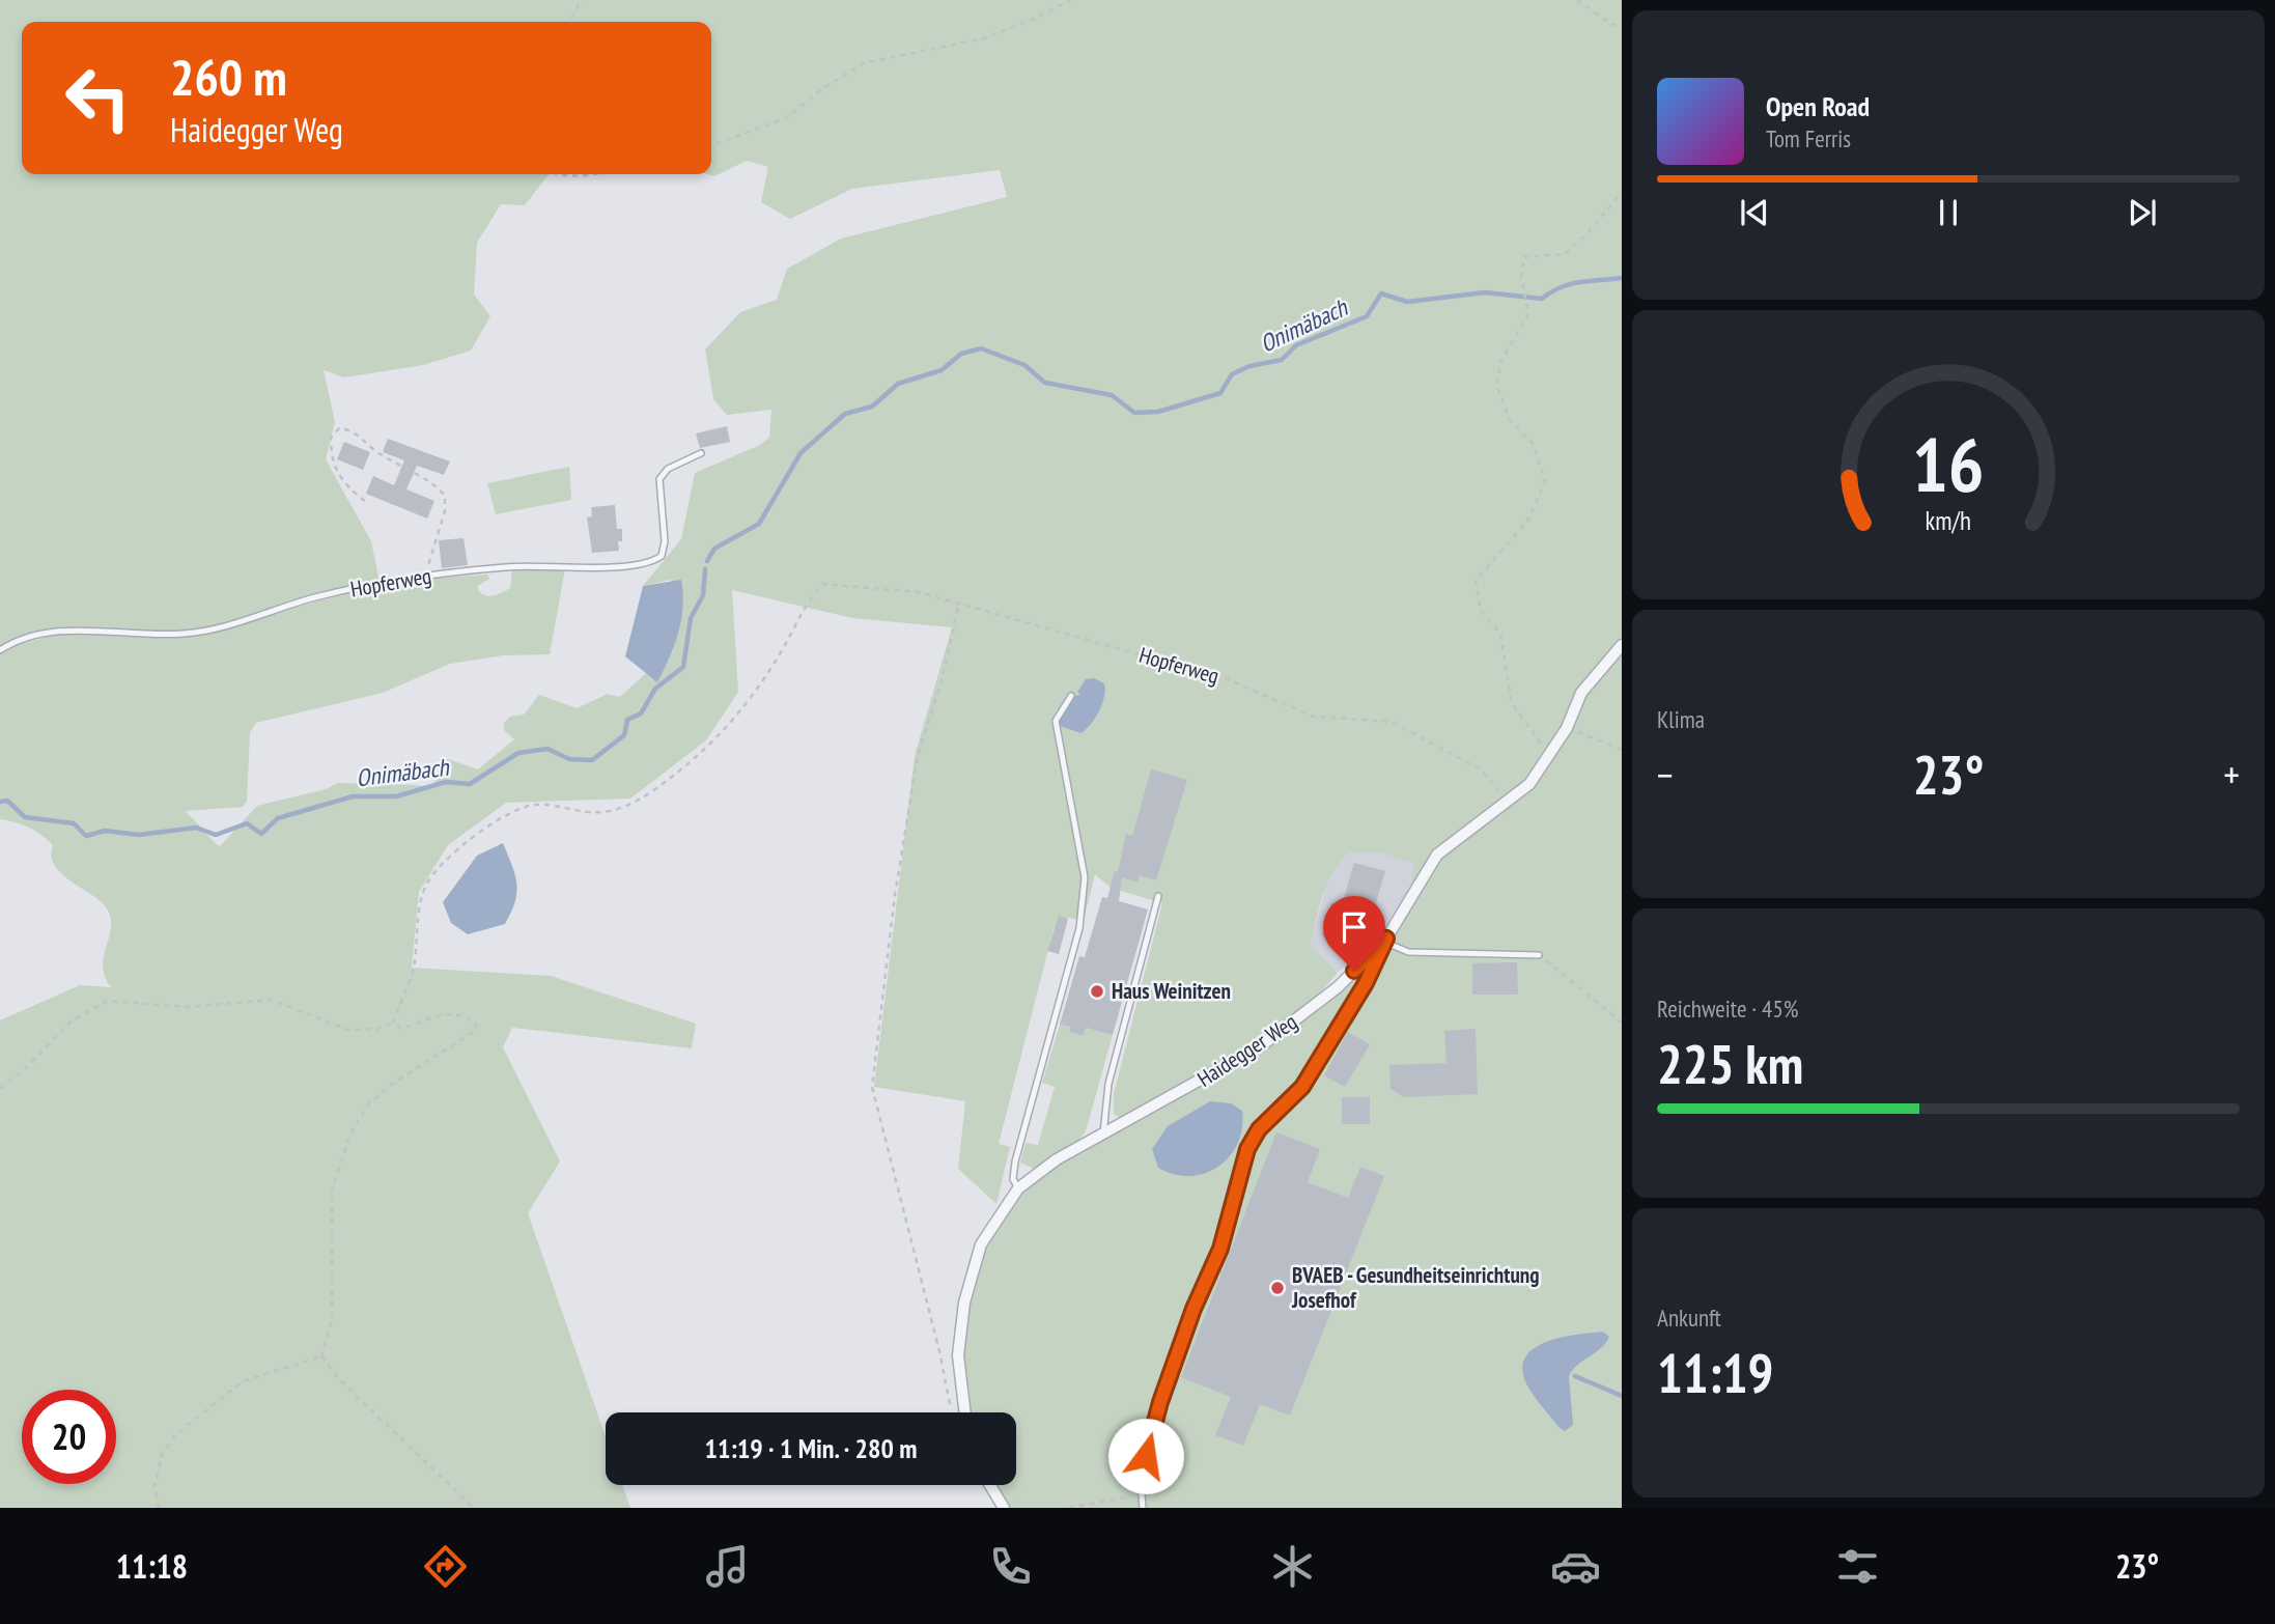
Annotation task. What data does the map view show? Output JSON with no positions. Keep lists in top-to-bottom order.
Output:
{
  "streets": {
    "street": ["Haidegger Weg"],
    "lane": ["Hopferweg"]
  },
  "crossings": [
    ["Hopferweg", "Haidegger Weg"]
  ],
  "water": ["Onimäbach"],
  "places": ["Haus Weinitzen", "BVAEB - Gesundheitseinrichtung Josefhof"],
  "page": {
    "turn": ["260 m", "Haidegger Weg"],
    "song": ["Open Road", "Tom Ferris"],
    "tile": [
      "Klima",
      ["Reichweite · 45%", "225 km"],
      ["Ankunft", "11:19"]
    ],
    "heat": ["−", "23°", "+"],
    "limit": "20",
    "trip": "11:19 · 1 Min. · 280 m",
    "tabs": ["11:18", "23°"],
    "gauge": ["16", "km/h"]
  }
}
